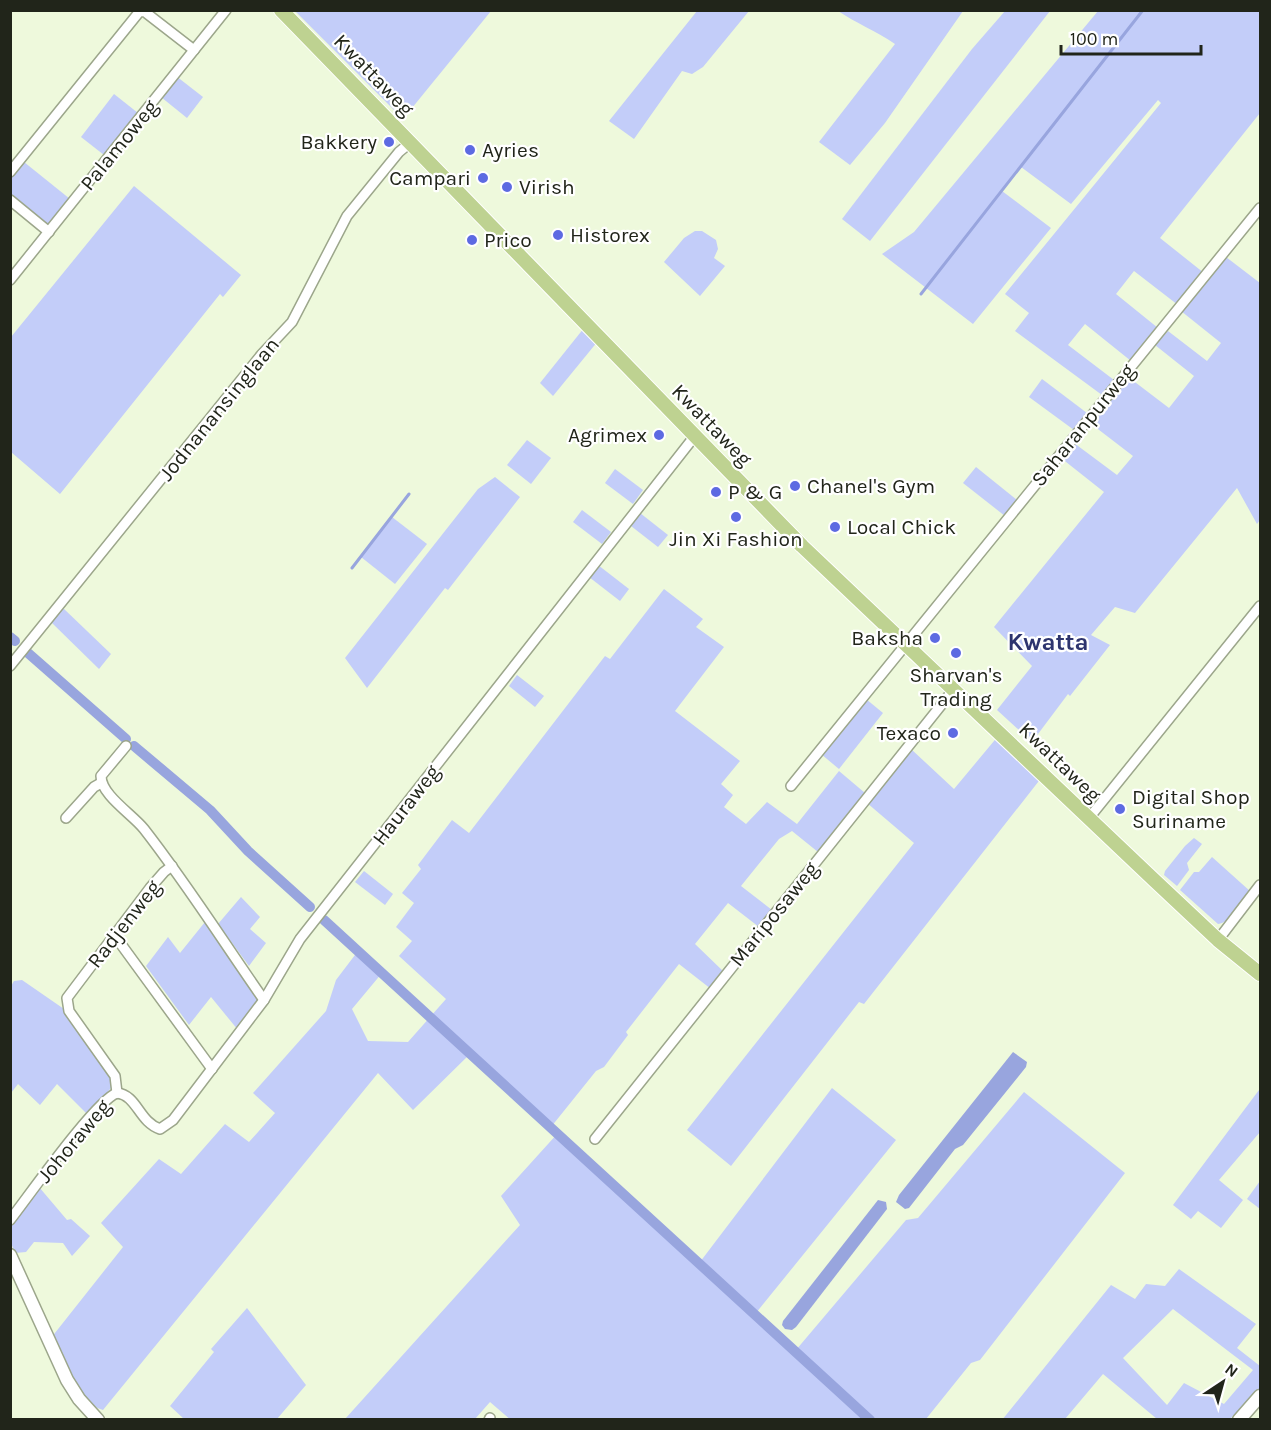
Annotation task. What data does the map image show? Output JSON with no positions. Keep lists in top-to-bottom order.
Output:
{
  "streets": {
    "main road": ["Kwattaweg"],
    "street": [
      "Palamoweg",
      "Jodnanansinglaan",
      "Saharanpurweg",
      "Hauraweg",
      "Mariposaweg",
      "Radjenweg",
      "Johoraweg"
    ]
  },
  "crossings": [
    ["Kwattaweg", "Jodnanansinglaan"],
    ["Kwattaweg", "Saharanpurweg"],
    ["Kwattaweg", "Hauraweg"],
    ["Kwattaweg", "Mariposaweg"],
    ["Hauraweg", "Radjenweg"],
    ["Hauraweg", "Johoraweg"],
    ["Radjenweg", "Johoraweg"]
  ],
  "districts": ["Kwatta"],
  "places": [
    "Bakkery",
    "Ayries",
    "Campari",
    "Virish",
    "Historex",
    "Prico",
    "Agrimex",
    "Chanel's Gym",
    "P & G",
    "Jin Xi Fashion",
    "Local Chick",
    "Baksha",
    "Sharvan's Trading",
    "Texaco",
    "Digital Shop Suriname"
  ],
  "scale_bar": "100 m",
  "north": "top right"
}
